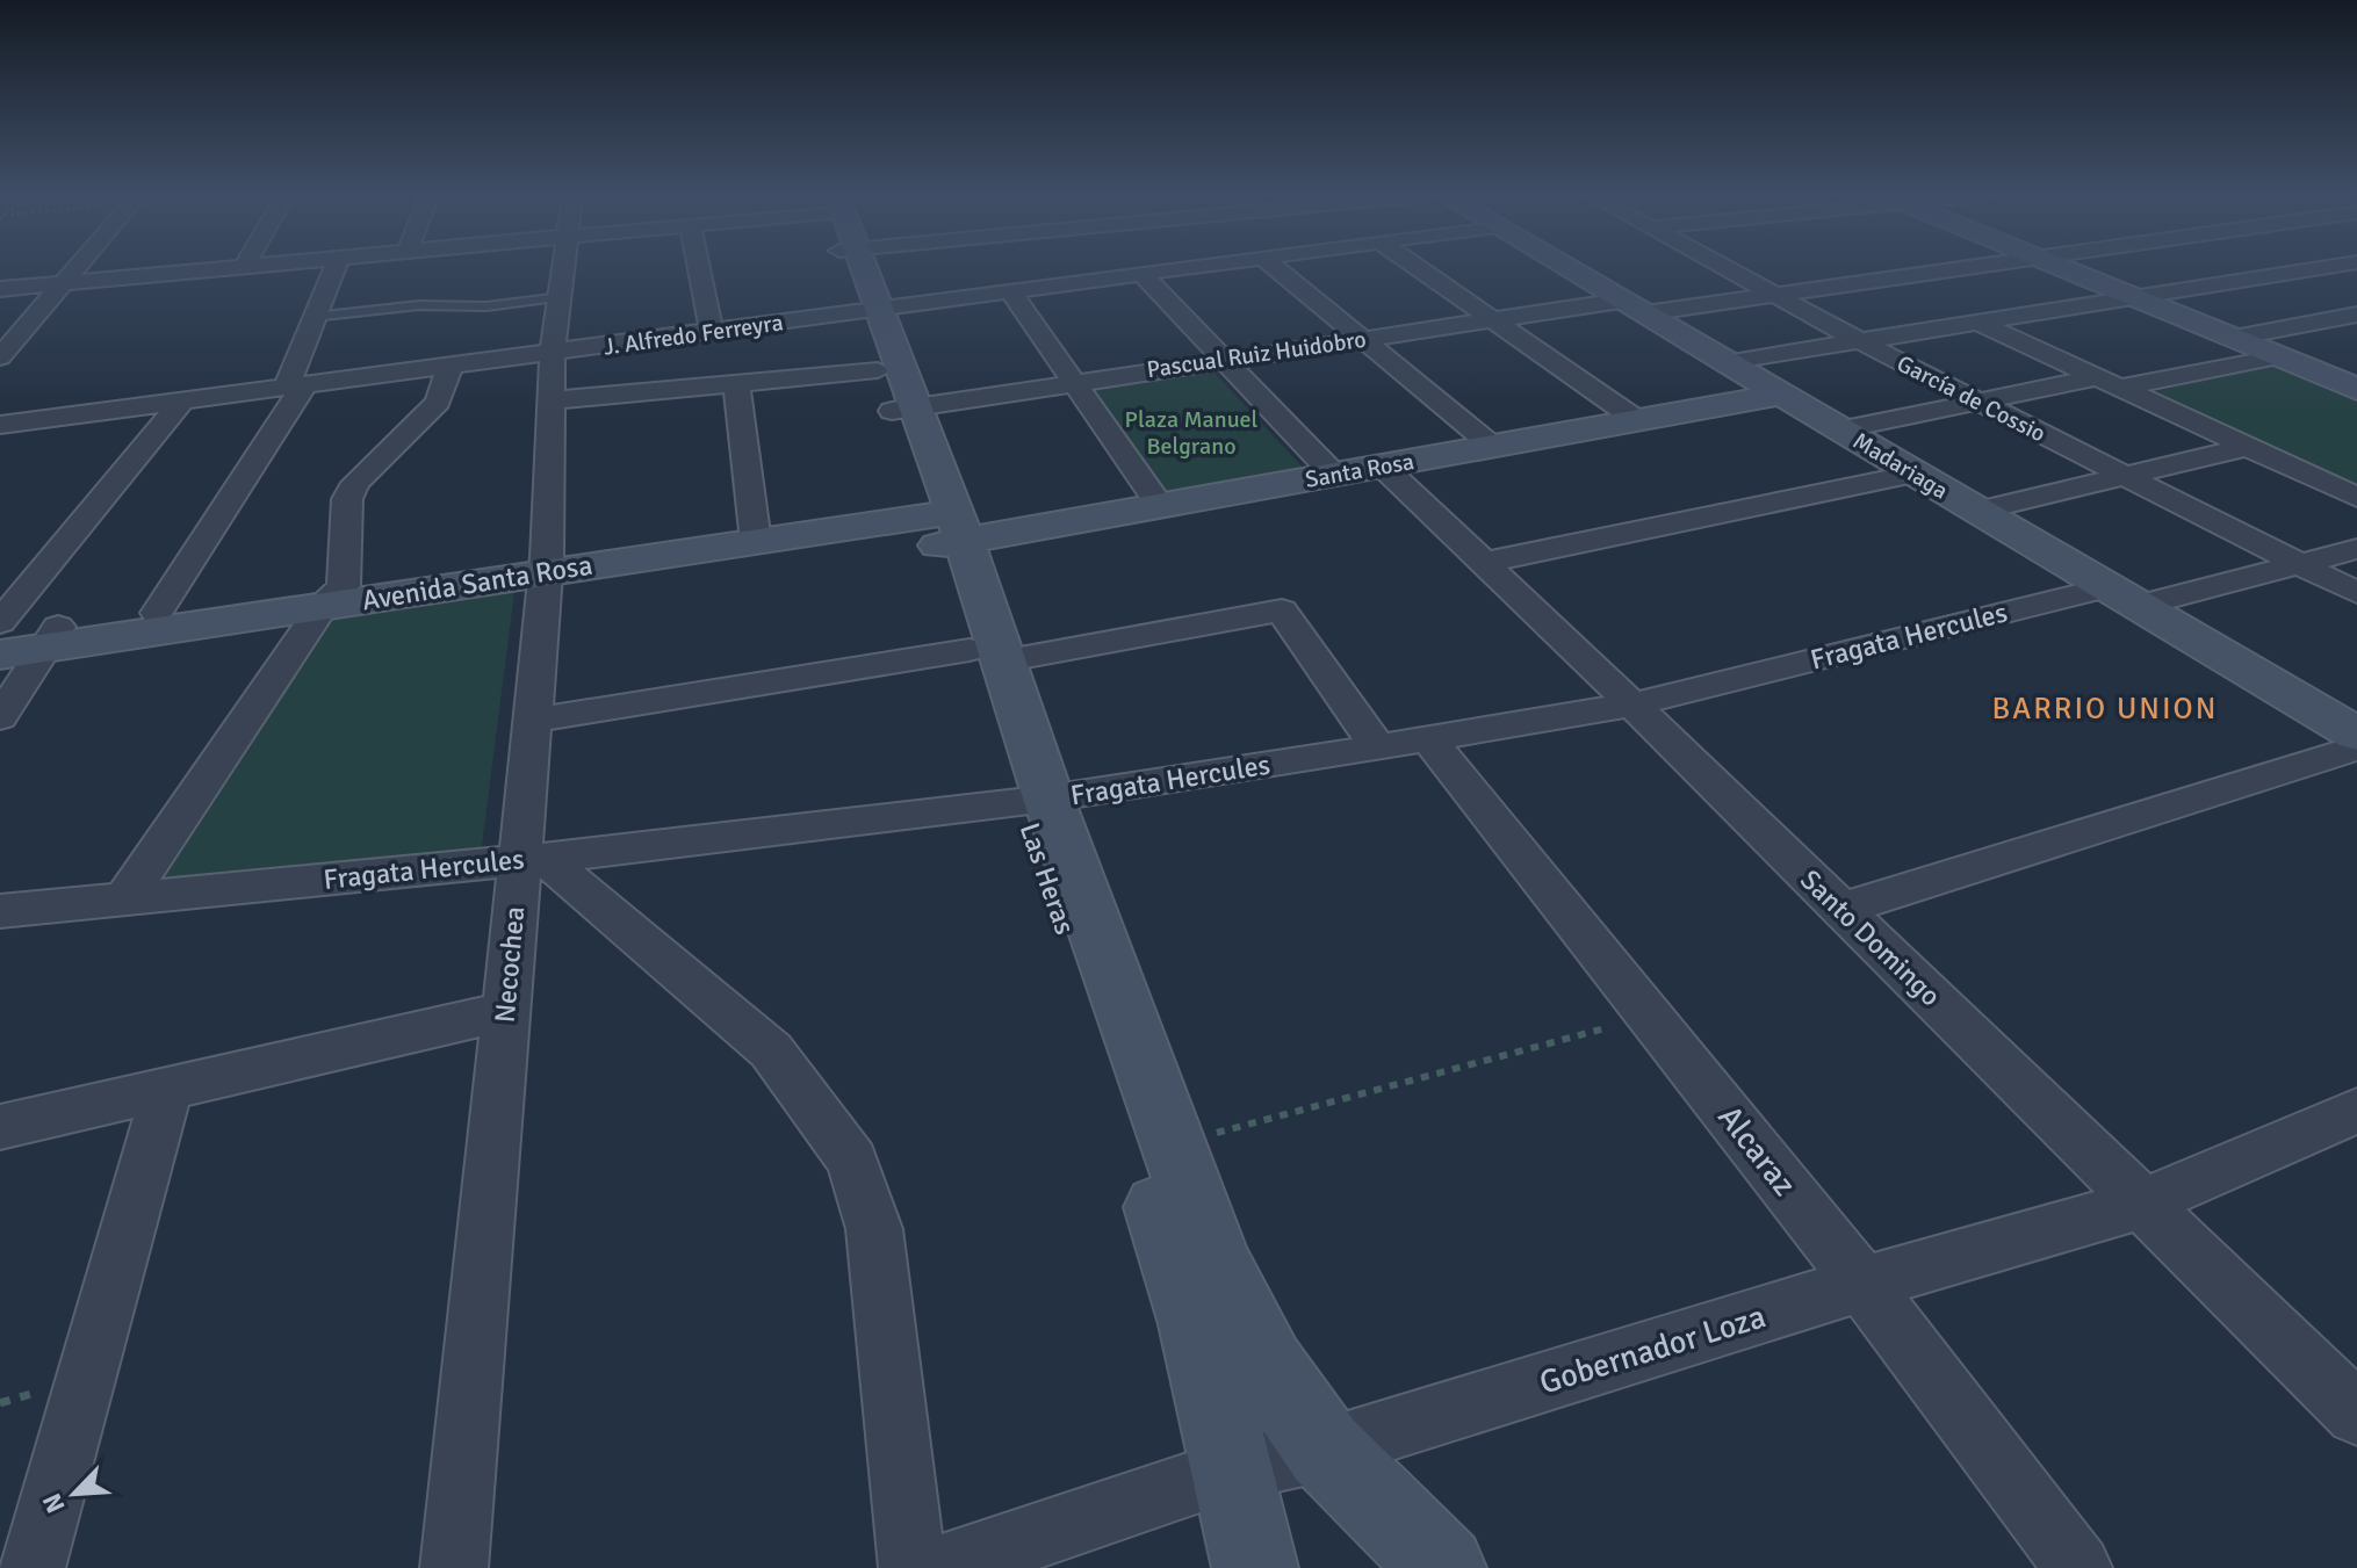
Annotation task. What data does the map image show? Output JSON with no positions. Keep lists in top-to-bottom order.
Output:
{
  "streets": {
    "main road": [
      "Madariaga",
      "Santa Rosa",
      "Avenida Santa Rosa",
      "Las Heras"
    ],
    "street": [
      "J. Alfredo Ferreyra",
      "Pascual Ruiz Huidobro",
      "García de Cossio",
      "Fragata Hercules",
      "Santo Domingo",
      "Necochea",
      "Alcaraz",
      "Gobernador Loza"
    ]
  },
  "crossings": [
    ["J. Alfredo Ferreyra", "Las Heras"],
    ["J. Alfredo Ferreyra", "Necochea"],
    ["Pascual Ruiz Huidobro", "García de Cossio"],
    ["Pascual Ruiz Huidobro", "Madariaga"],
    ["Pascual Ruiz Huidobro", "Las Heras"],
    ["García de Cossio", "Fragata Hercules"],
    ["Madariaga", "Santa Rosa"],
    ["Madariaga", "Fragata Hercules"],
    ["Santa Rosa", "Avenida Santa Rosa"],
    ["Santa Rosa", "Las Heras"],
    ["Santa Rosa", "Santo Domingo"],
    ["Avenida Santa Rosa", "Las Heras"],
    ["Avenida Santa Rosa", "Necochea"],
    ["Fragata Hercules", "Las Heras"],
    ["Fragata Hercules", "Santo Domingo"],
    ["Fragata Hercules", "Necochea"],
    ["Fragata Hercules", "Alcaraz"],
    ["Las Heras", "Alcaraz"],
    ["Las Heras", "Gobernador Loza"],
    ["Santo Domingo", "Gobernador Loza"],
    ["Alcaraz", "Gobernador Loza"]
  ],
  "districts": ["BARRIO UNION"],
  "parks": ["Plaza Manuel Belgrano"],
  "north": "bottom left"
}
